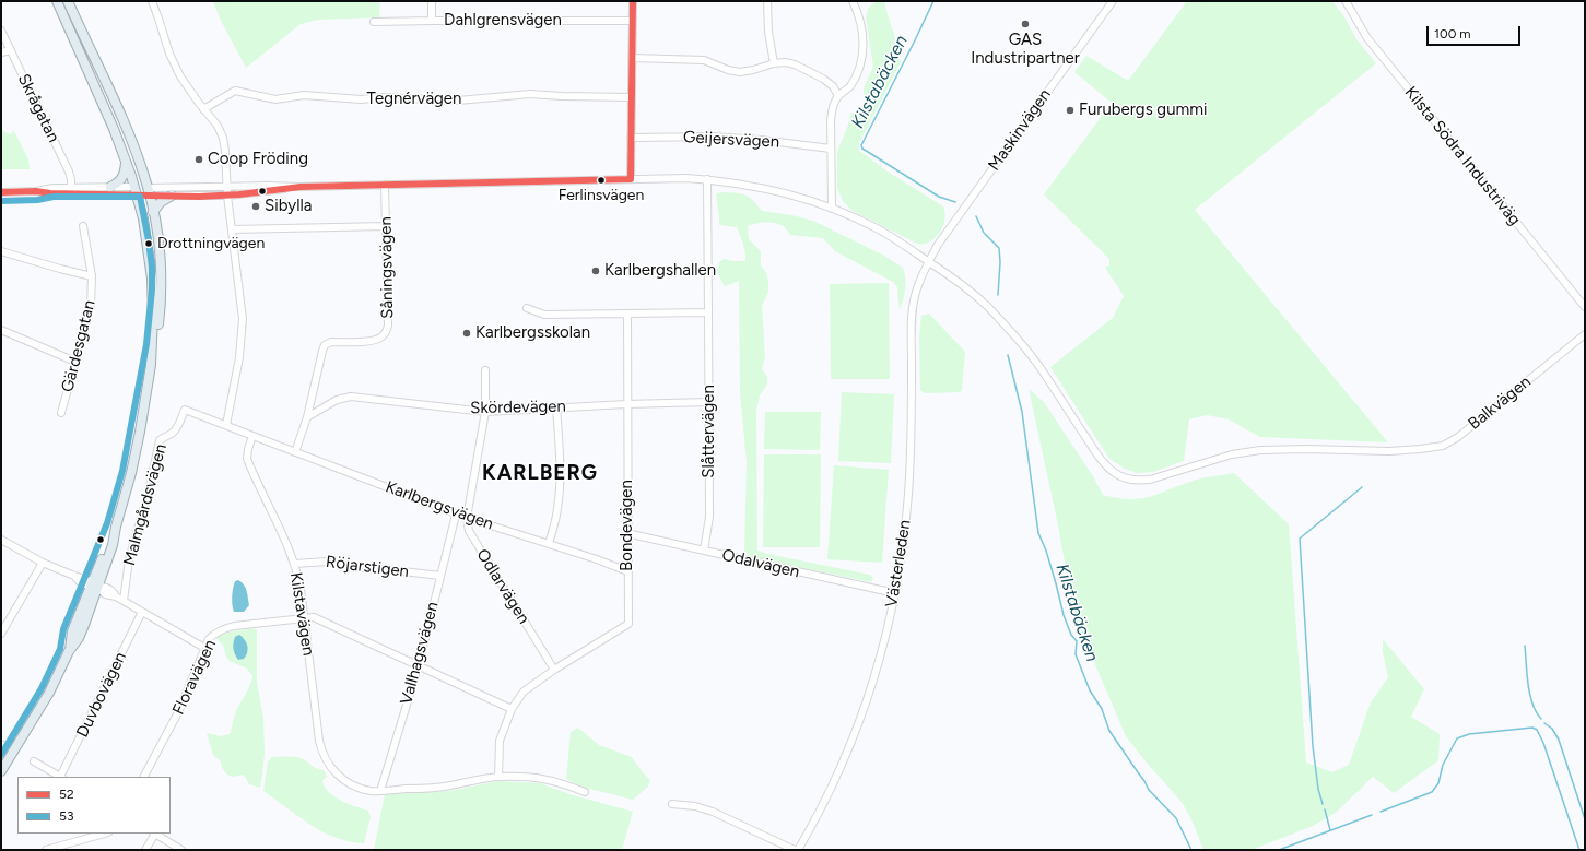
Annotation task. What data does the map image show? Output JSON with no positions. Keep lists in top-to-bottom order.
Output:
{
  "streets": {
    "street": [
      "Dahlgrensvägen",
      "Tegnérvägen",
      "Skrågatan",
      "Maskinvägen",
      "Geijersvägen",
      "Kilsta Södra Industriväg",
      "Såningsvägen",
      "Gärdesgatan",
      "Balkvägen",
      "Skördevägen",
      "Slåttervägen",
      "Malmgårdsvägen",
      "Karlbergsvägen",
      "Bondevägen",
      "Odalvägen",
      "Västerleden",
      "Röjarstigen",
      "Odlarvägen",
      "Kilstavägen",
      "Vallhagsvägen",
      "Floravägen",
      "Duvbovägen"
    ]
  },
  "crossings": [
    ["Maskinvägen", "Balkvägen"],
    ["Maskinvägen", "Västerleden"],
    ["Såningsvägen", "Balkvägen"],
    ["Såningsvägen", "Skördevägen"],
    ["Såningsvägen", "Karlbergsvägen"],
    ["Balkvägen", "Slåttervägen"],
    ["Balkvägen", "Västerleden"],
    ["Skördevägen", "Slåttervägen"],
    ["Skördevägen", "Bondevägen"],
    ["Skördevägen", "Odlarvägen"],
    ["Slåttervägen", "Odalvägen"],
    ["Karlbergsvägen", "Bondevägen"],
    ["Karlbergsvägen", "Odlarvägen"],
    ["Karlbergsvägen", "Kilstavägen"],
    ["Karlbergsvägen", "Vallhagsvägen"],
    ["Bondevägen", "Odalvägen"],
    ["Bondevägen", "Odlarvägen"],
    ["Bondevägen", "Kilstavägen"],
    ["Bondevägen", "Floravägen"],
    ["Odalvägen", "Västerleden"],
    ["Röjarstigen", "Kilstavägen"],
    ["Röjarstigen", "Vallhagsvägen"],
    ["Kilstavägen", "Vallhagsvägen"],
    ["Kilstavägen", "Floravägen"],
    ["Vallhagsvägen", "Floravägen"]
  ],
  "districts": ["KARLBERG"],
  "water": ["Kilstabäcken"],
  "places": [
    "GAS Industripartner",
    "Furubergs gummi",
    "Coop Fröding",
    "Ferlinsvägen",
    "Sibylla",
    "Drottningvägen",
    "Karlbergshallen",
    "Karlbergsskolan"
  ],
  "lines": ["transit line 52", "transit line 53"],
  "legend": ["52", "53"],
  "scale_bar": "100 m"
}
